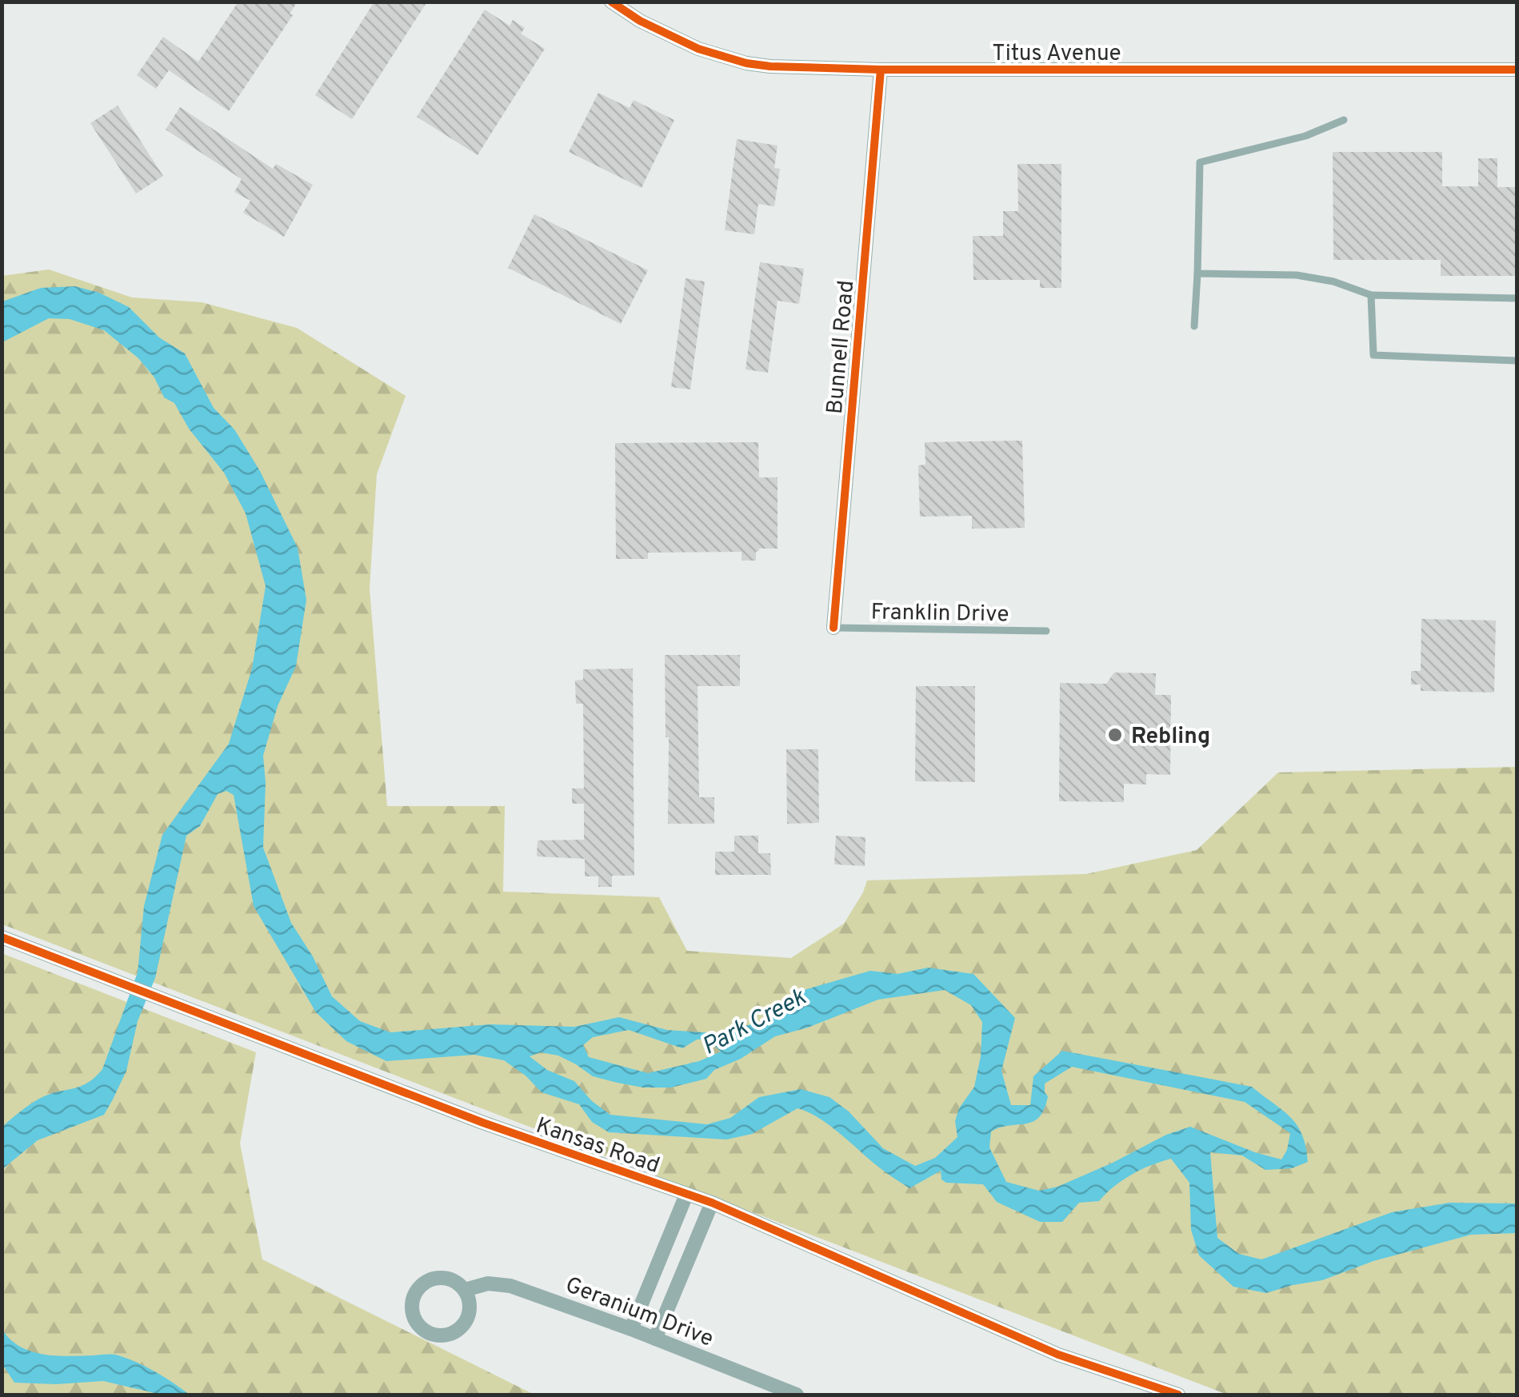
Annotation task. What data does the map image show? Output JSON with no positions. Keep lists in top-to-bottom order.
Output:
{
  "streets": {
    "street": [
      "Titus Avenue",
      "Bunnell Road",
      "Kansas Road",
      "Geranium Drive"
    ],
    "lane": ["Franklin Drive"]
  },
  "crossings": [
    ["Titus Avenue", "Bunnell Road"],
    ["Bunnell Road", "Franklin Drive"]
  ],
  "water": ["Park Creek"],
  "places": ["Rebling"]
}
